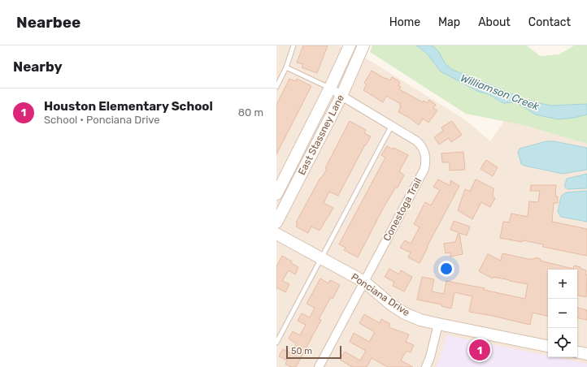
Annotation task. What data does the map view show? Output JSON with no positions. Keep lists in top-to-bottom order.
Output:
{
  "streets": {
    "main road": ["East Stassney Lane", "Ponciana Drive"],
    "street": ["Conestoga Trail"]
  },
  "crossings": [
    ["East Stassney Lane", "Conestoga Trail"],
    ["Conestoga Trail", "Ponciana Drive"]
  ],
  "water": ["Williamson Creek"],
  "scale_bar": "50 m",
  "page": {
    "header": "Nearbee",
    "nav": [
      "Home",
      "Map",
      "About",
      "Contact"
    ],
    "heading": "Nearby",
    "list": [
      {
        "mark": "1",
        "name": "Houston Elementary School",
        "note": "School · Ponciana Drive",
        "value": "80 m"
      }
    ],
    "map_buttons": ["+", "−"],
    "pins": "1",
    "scale": "50 m"
  }
}
